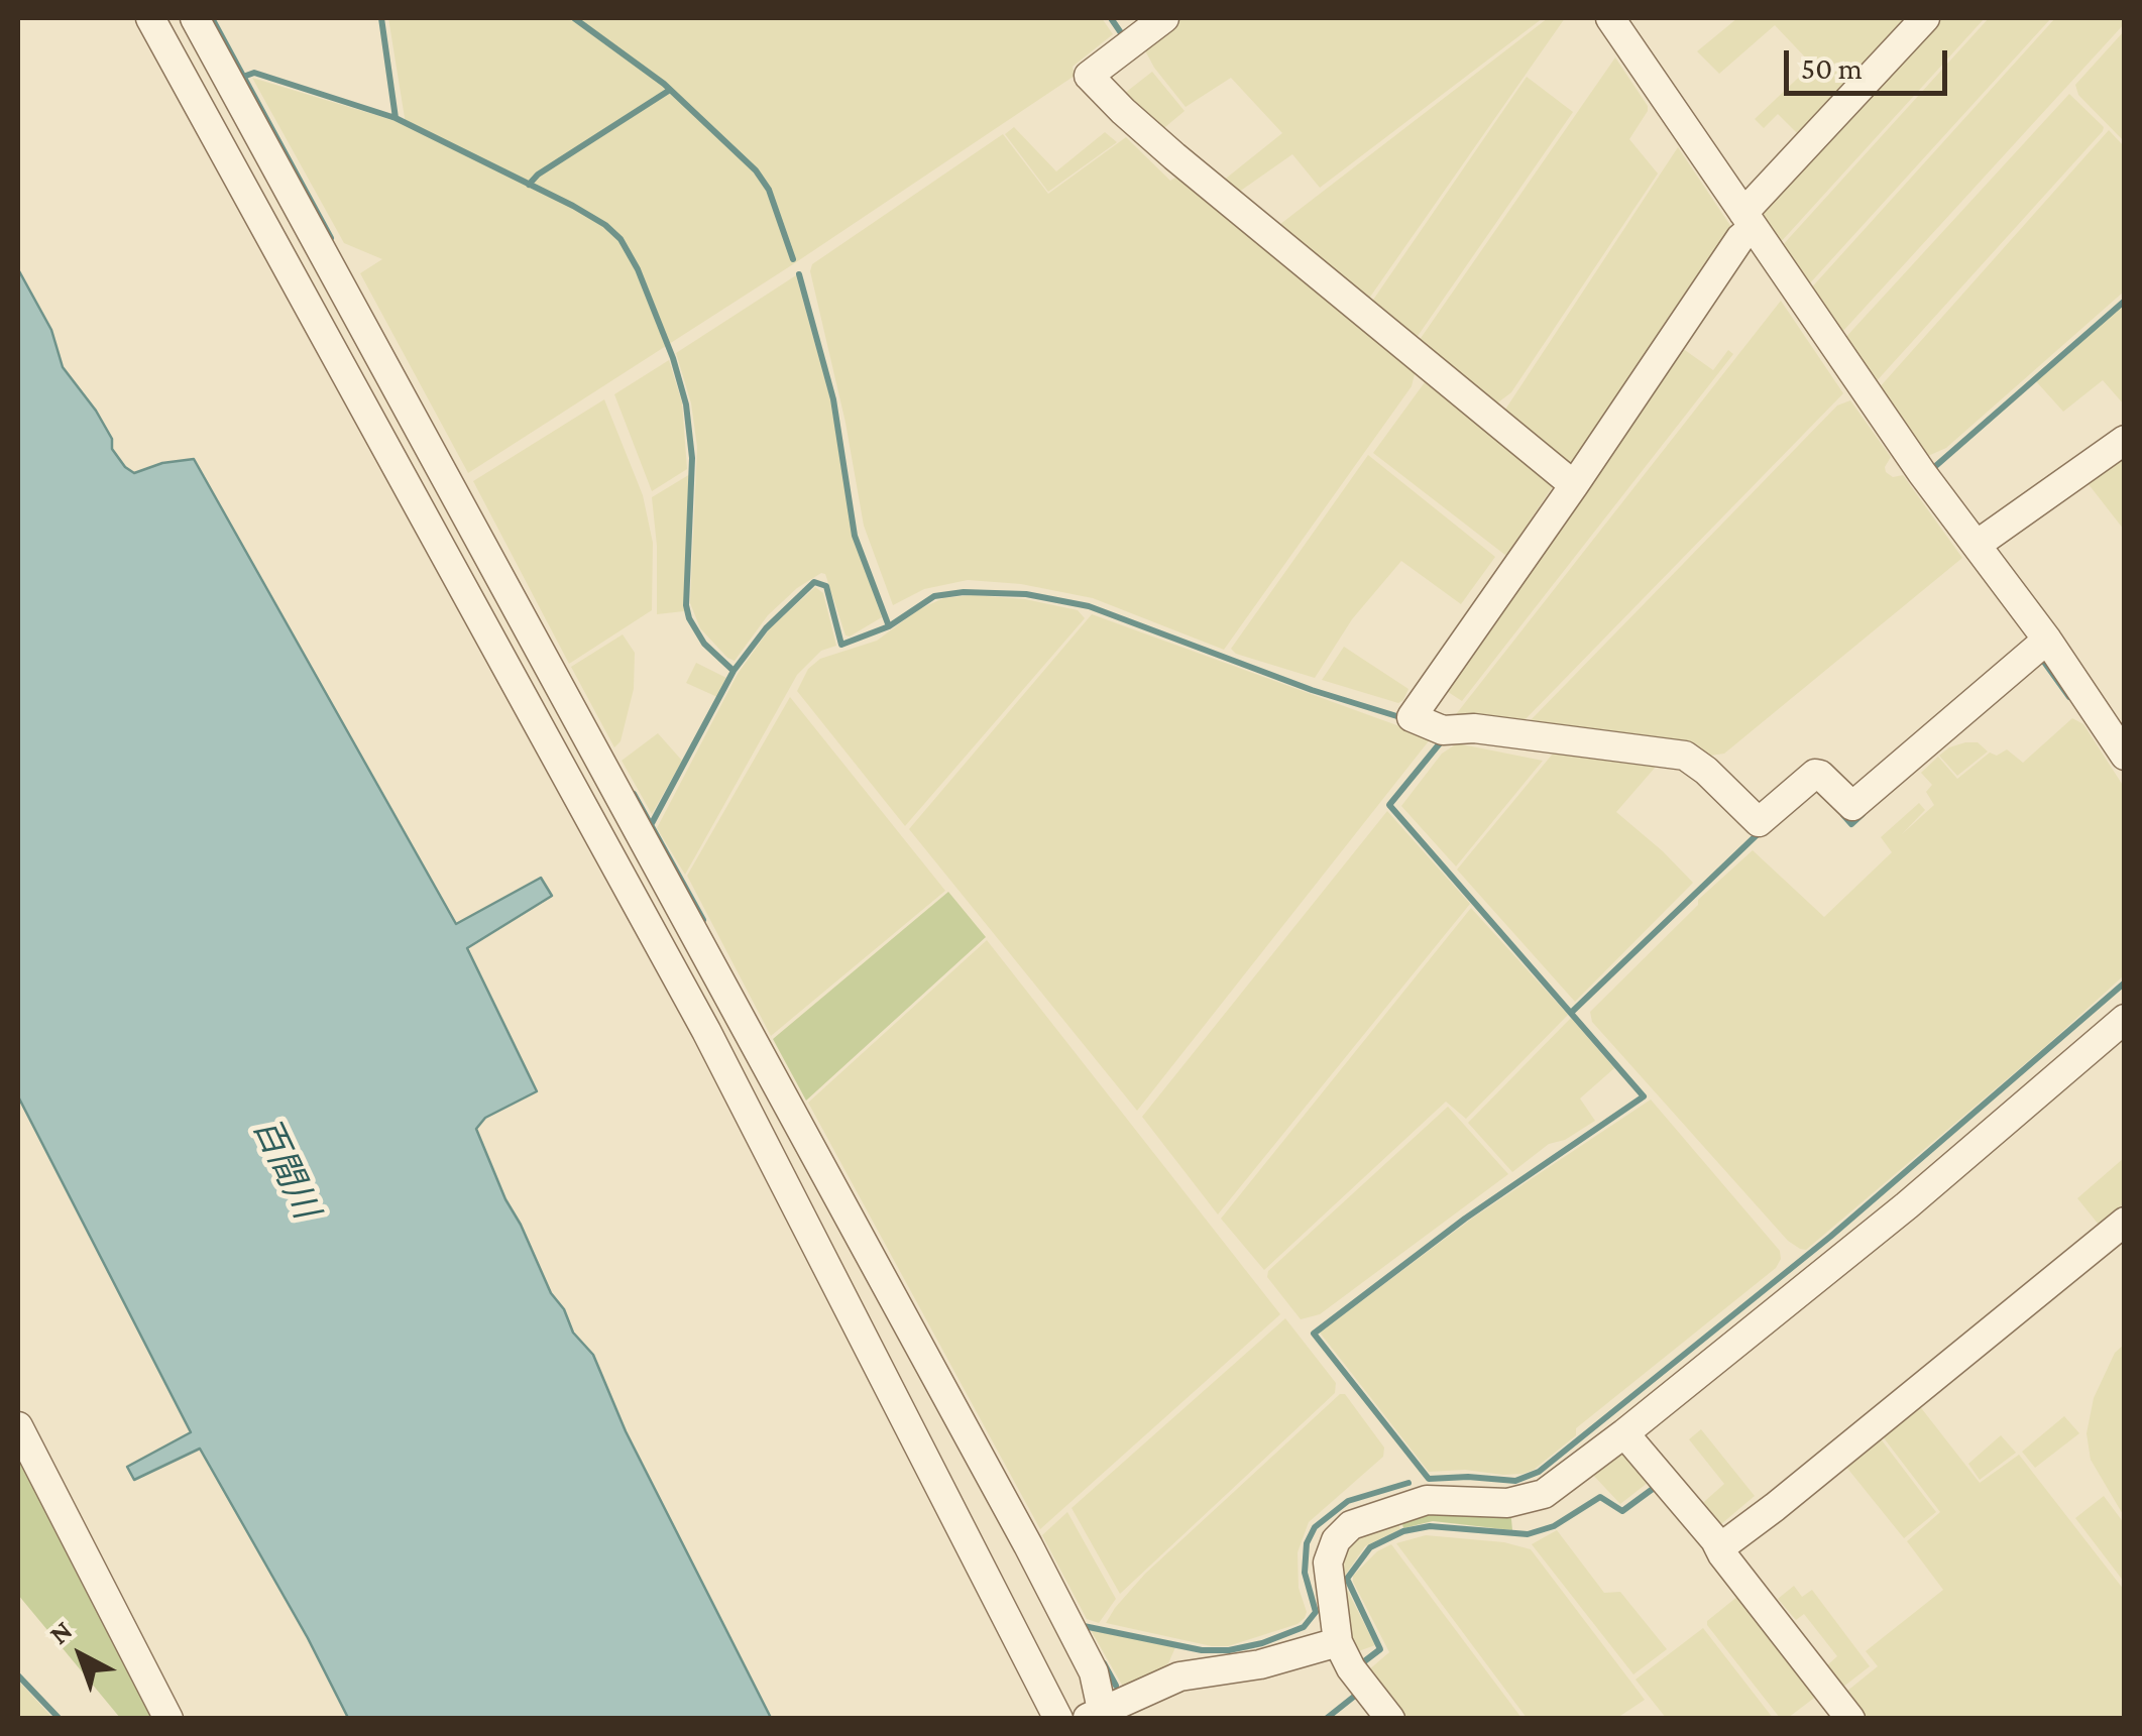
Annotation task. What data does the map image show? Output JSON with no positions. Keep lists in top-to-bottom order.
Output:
{
  "water": ["百間川"],
  "scale_bar": "50 m",
  "north": "top left"
}
